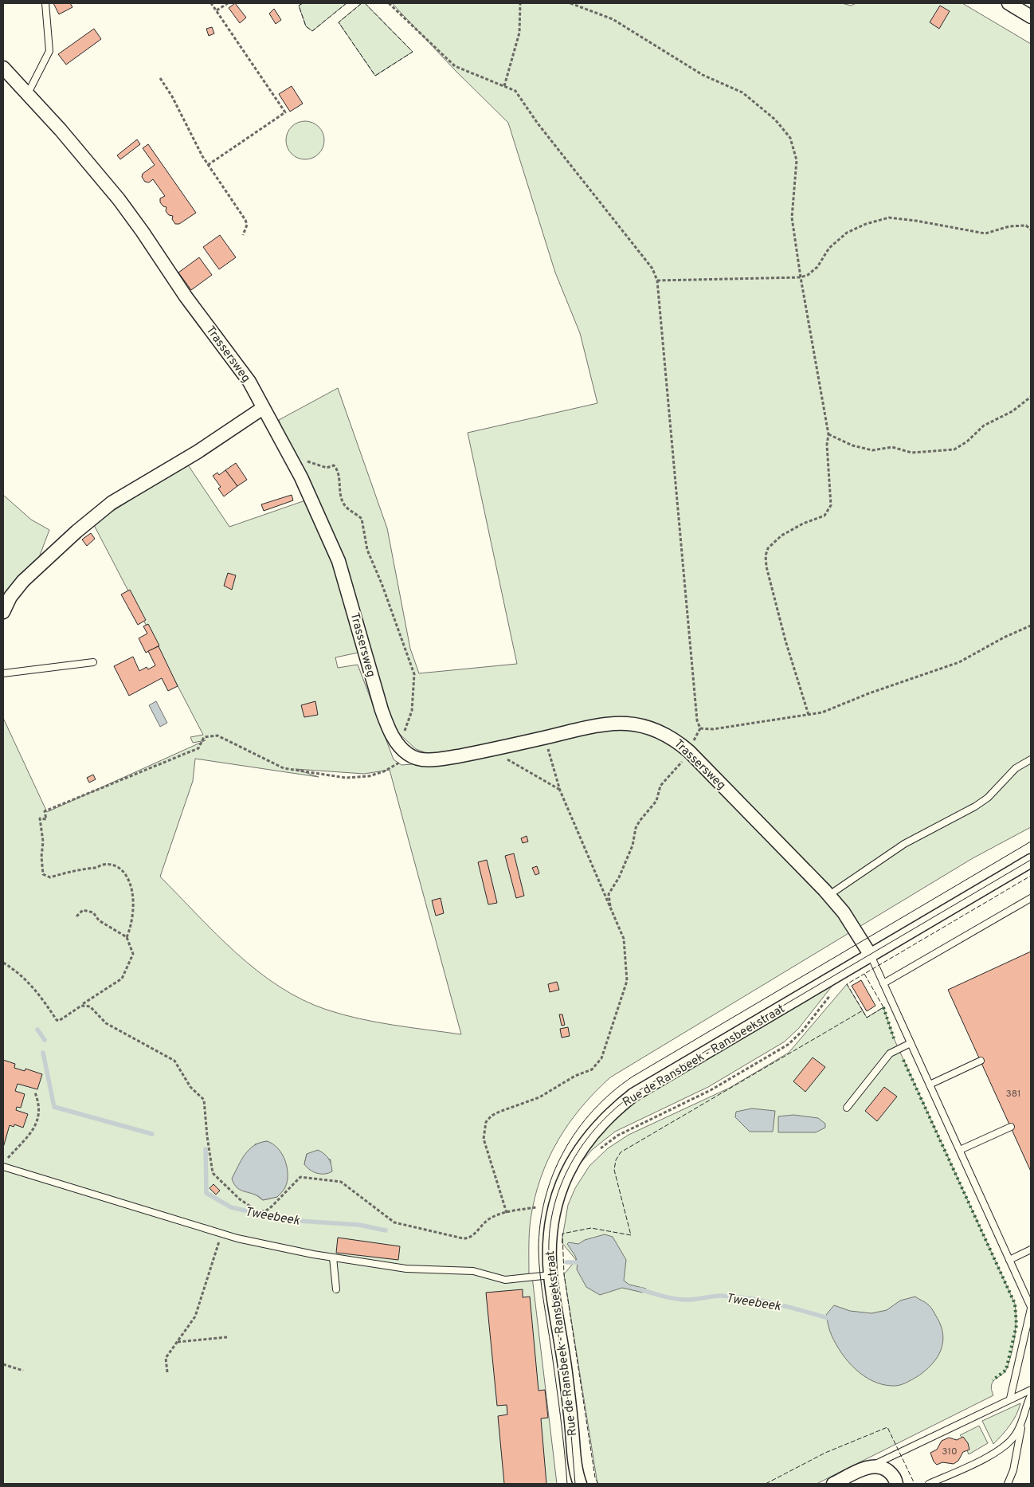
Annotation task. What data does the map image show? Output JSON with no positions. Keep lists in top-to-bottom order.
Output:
{
  "streets": {
    "street": ["Trassersweg", "Rue de Ransbeek - Ransbeekstraat"]
  },
  "crossings": [
    ["Trassersweg", "Rue de Ransbeek - Ransbeekstraat"]
  ],
  "water": ["Tweebeek"],
  "house_numbers": ["381", "310"]
}
